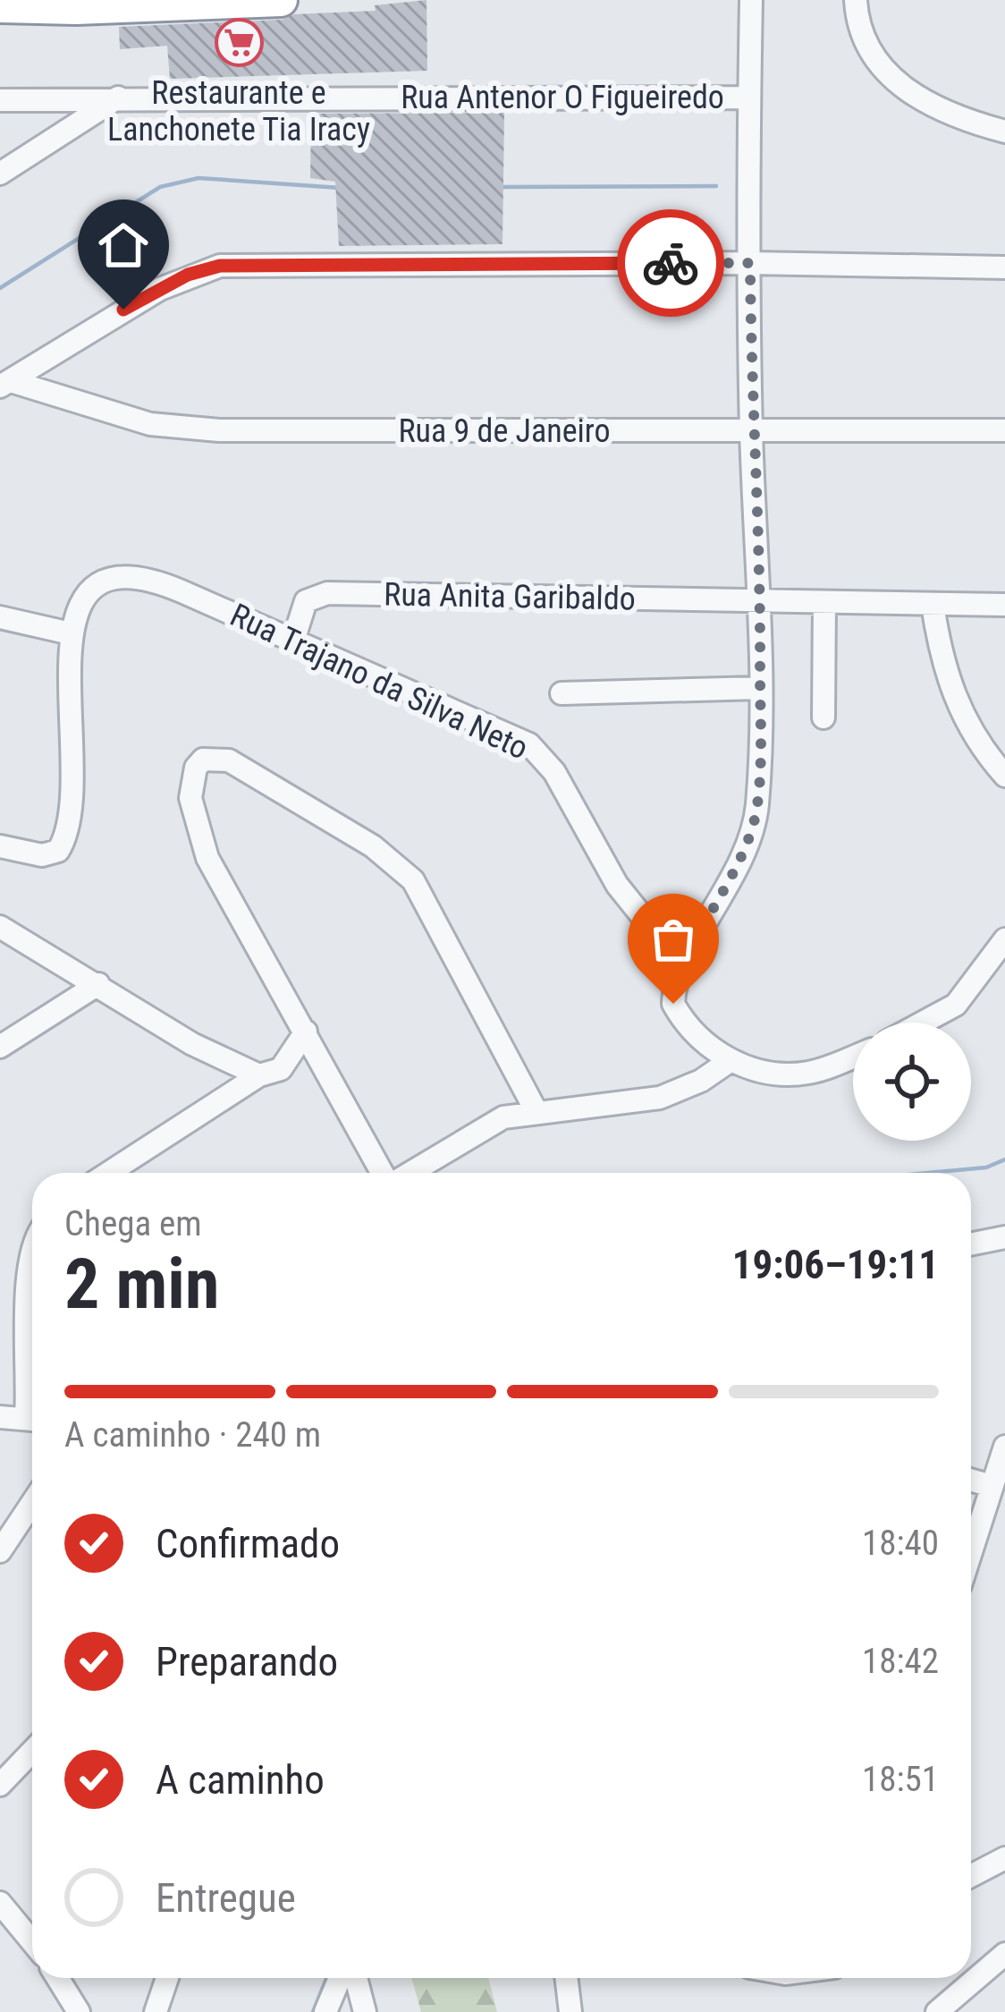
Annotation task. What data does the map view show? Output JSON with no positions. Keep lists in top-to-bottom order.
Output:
{
  "streets": {
    "street": [
      "Rua Antenor O Figueiredo",
      "Rua 9 de Janeiro",
      "Rua Anita Garibaldo",
      "Rua Trajano da Silva Neto"
    ]
  },
  "crossings": [
    ["Rua Anita Garibaldo", "Rua Trajano da Silva Neto"]
  ],
  "places": {
    "supermarket": ["Restaurante e Lanchonete Tia Iracy"]
  },
  "page": {
    "heading": ["2 min", "Chega em", "19:06–19:11"],
    "bar": "A caminho · 240 m",
    "list": [
      ["Confirmado", "18:40"],
      ["Preparando", "18:42"],
      ["A caminho", "18:51"],
      "Entregue"
    ]
  }
}
